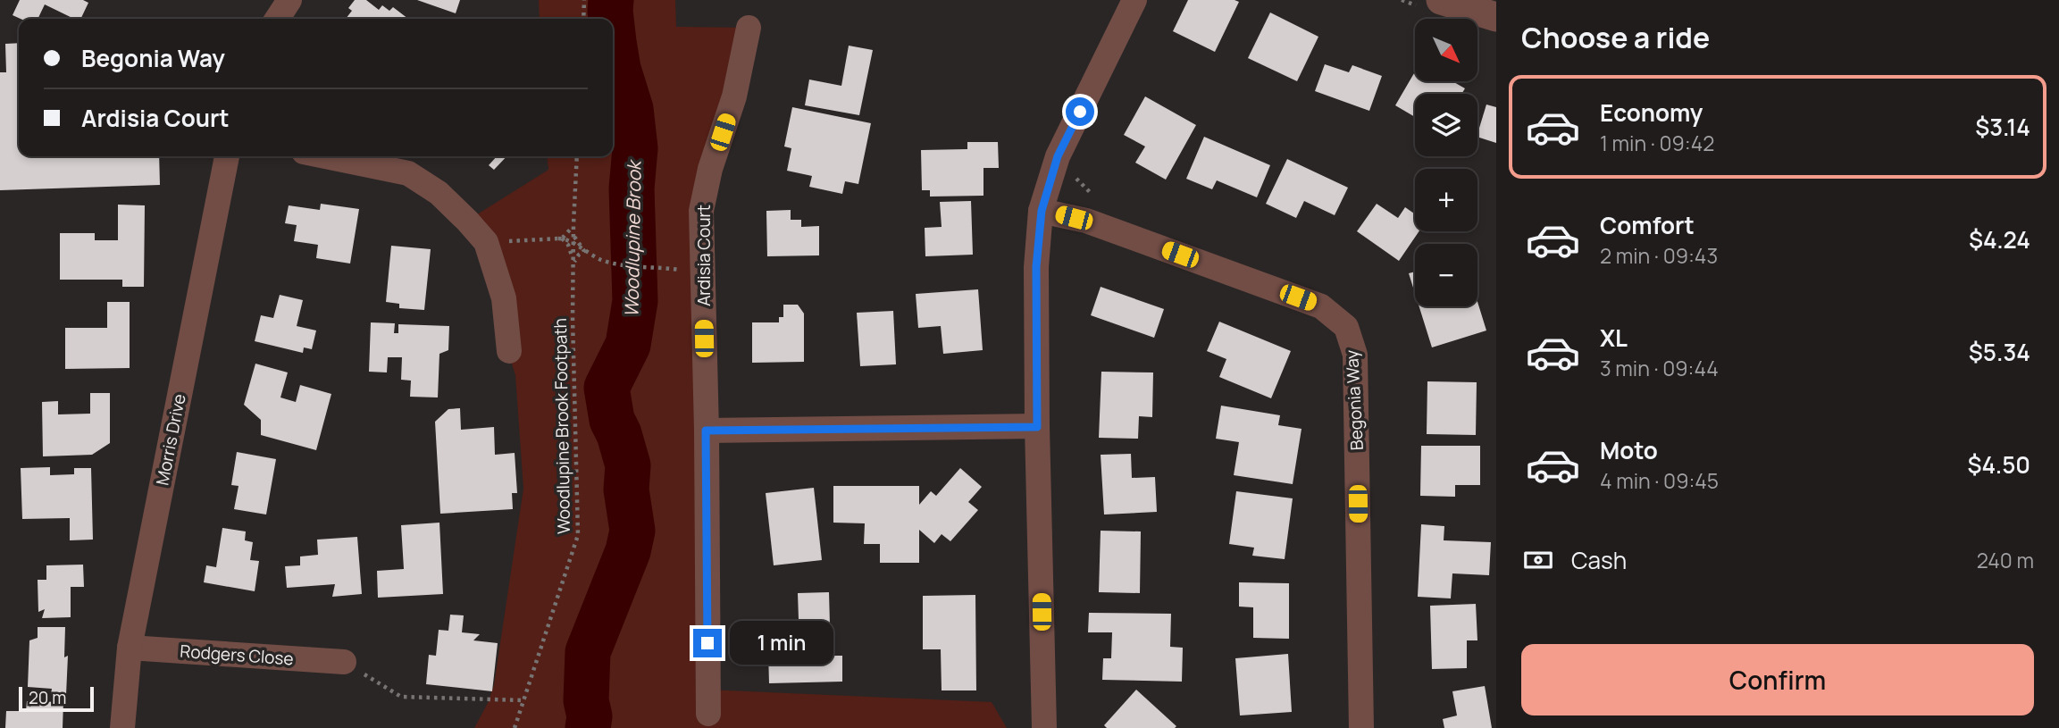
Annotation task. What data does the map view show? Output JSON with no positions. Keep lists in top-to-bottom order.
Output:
{
  "streets": {
    "street": [
      "Ardisia Court",
      "Begonia Way",
      "Morris Drive",
      "Rodgers Close"
    ],
    "path": ["Woodlupine Brook Footpath"]
  },
  "crossings": [
    ["Morris Drive", "Rodgers Close"]
  ],
  "water": ["Woodlupine Brook"],
  "scale_bar": "20 m",
  "north": "bottom right",
  "page": {
    "heading": "Choose a ride",
    "map_buttons": ["+", "−"],
    "banner": ["Begonia Way", "Ardisia Court"],
    "list": [
      {
        "name": "Economy",
        "note": "1 min · 09:42",
        "value": "$3.14"
      },
      {
        "name": "Comfort",
        "note": "2 min · 09:43",
        "value": "$4.24"
      },
      {
        "name": "XL",
        "note": "3 min · 09:44",
        "value": "$5.34"
      },
      {
        "name": "Moto",
        "note": "4 min · 09:45",
        "value": "$4.50"
      }
    ],
    "pay": ["Cash", "240 m"],
    "bubble": "1 min",
    "buttons": "Confirm",
    "scale": "20 m"
  }
}
